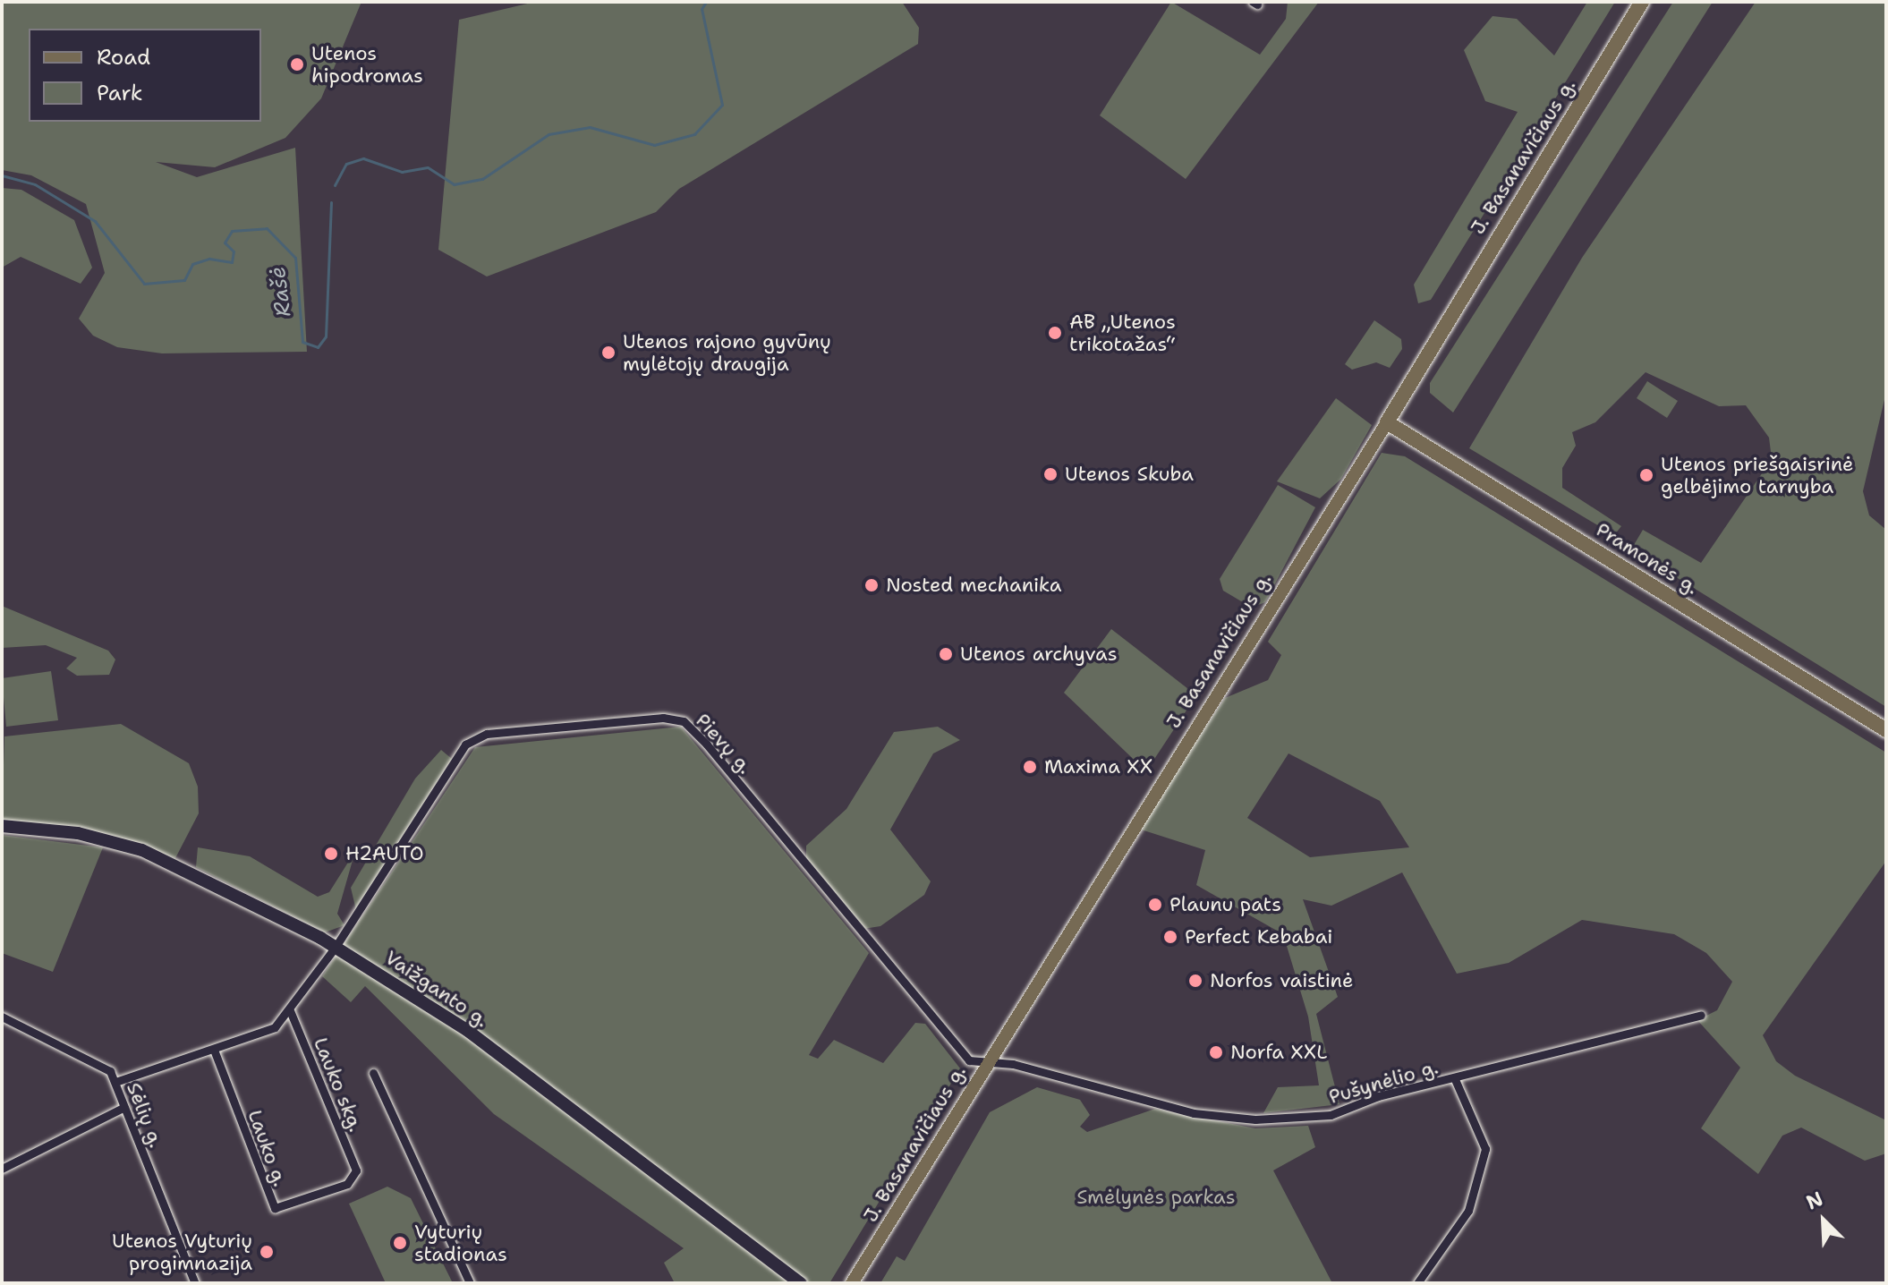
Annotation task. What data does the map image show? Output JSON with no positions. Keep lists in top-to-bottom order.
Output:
{
  "streets": {
    "highway": ["J. Basanavičiaus g.", "Pramonės g."],
    "main road": ["Vaižganto g."],
    "street": [
      "Pievų g.",
      "Pušynėlio g.",
      "Lauko skg.",
      "Sėlių g.",
      "Lauko g."
    ]
  },
  "crossings": [
    ["J. Basanavičiaus g.", "Pramonės g."],
    ["J. Basanavičiaus g.", "Pievų g."],
    ["J. Basanavičiaus g.", "Pušynėlio g."],
    ["Pievų g.", "Vaižganto g."],
    ["Pievų g.", "Pušynėlio g."],
    ["Lauko skg.", "Lauko g."]
  ],
  "water": ["Rašė"],
  "parks": ["Smėlynės parkas"],
  "places": [
    "Utenos hipodromas",
    "AB „Utenos trikotažas“",
    "Utenos rajono gyvūnų mylėtojų draugija",
    "Utenos Skuba",
    "Utenos priešgaisrinė gelbėjimo tarnyba",
    "Nosted mechanika",
    "Utenos archyvas",
    "Maxima XX",
    "H2AUTO",
    "Plaunu pats",
    "Perfect Kebabai",
    "Norfos vaistinė",
    "Norfa XXL",
    "Vyturių stadionas",
    "Utenos Vyturių progimnazija"
  ],
  "legend": ["Road", "Park"],
  "north": "top left"
}
